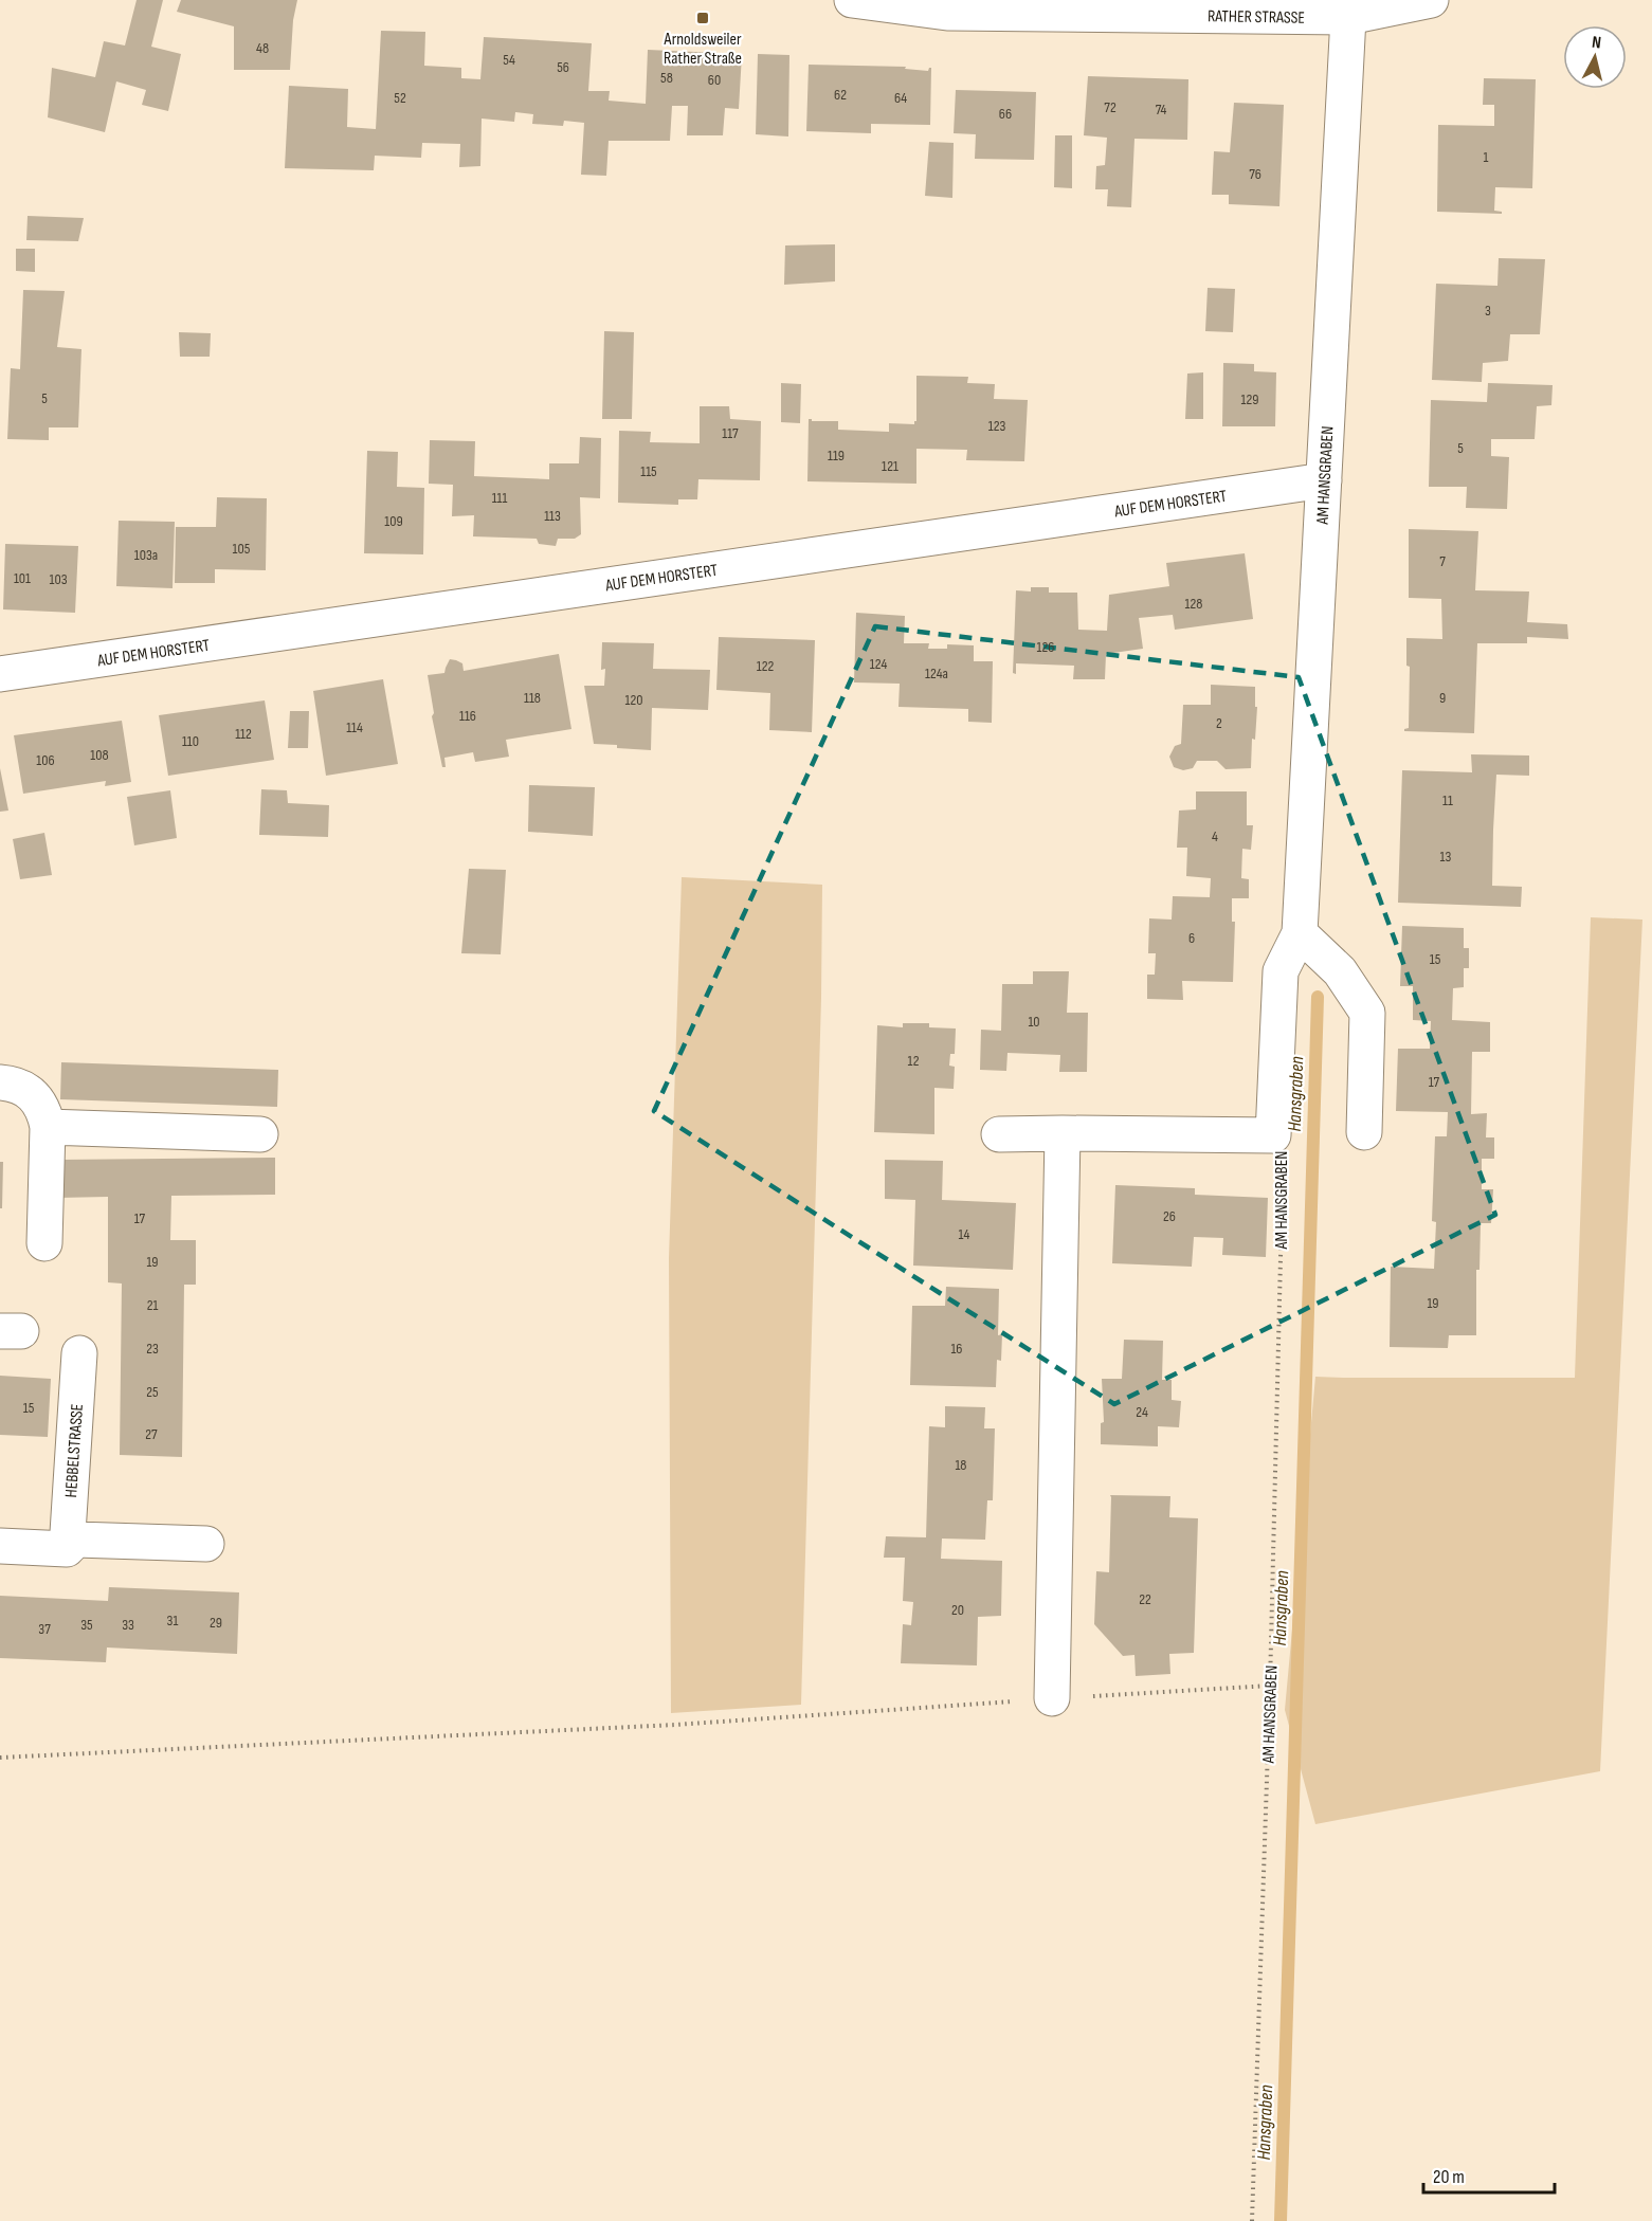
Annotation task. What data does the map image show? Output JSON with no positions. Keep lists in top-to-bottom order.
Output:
{
  "streets": {
    "street": [
      "RATHER STRASSE",
      "AM HANSGRABEN",
      "AUF DEM HORSTERT",
      "HEBBELSTRASSE"
    ]
  },
  "crossings": [
    ["RATHER STRASSE", "AM HANSGRABEN"],
    ["AM HANSGRABEN", "AUF DEM HORSTERT"]
  ],
  "water": ["Hansgraben"],
  "places": {
    "transit": ["Arnoldsweiler Rather Straße"]
  },
  "house_numbers": [
    "48",
    "54",
    "56",
    "58",
    "60",
    "62",
    "52",
    "64",
    "72",
    "74",
    "66",
    "1",
    "76",
    "3",
    "5",
    "129",
    "123",
    "117",
    "5",
    "119",
    "121",
    "115",
    "111",
    "113",
    "109",
    "105",
    "103a",
    "7",
    "101",
    "103",
    "128",
    "126",
    "124",
    "122",
    "124a",
    "118",
    "9",
    "120",
    "116",
    "2",
    "114",
    "112",
    "110",
    "108",
    "106",
    "11",
    "4",
    "13",
    "6",
    "15",
    "10",
    "12",
    "17",
    "26",
    "17",
    "14",
    "19",
    "19",
    "21",
    "23",
    "16",
    "25",
    "15",
    "24",
    "27",
    "18",
    "22",
    "20",
    "31",
    "29",
    "35",
    "33",
    "37"
  ],
  "scale_bar": "20 m",
  "north": "top"
}
